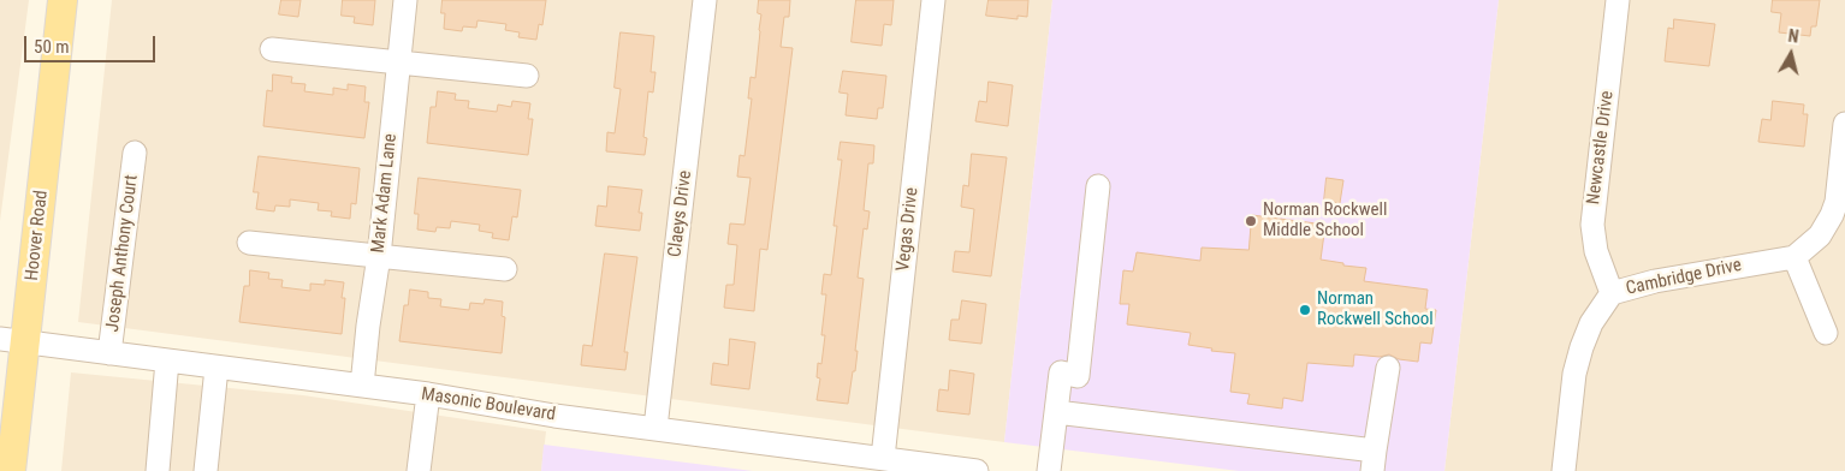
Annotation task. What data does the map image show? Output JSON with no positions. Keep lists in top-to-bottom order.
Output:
{
  "streets": {
    "main road": ["Hoover Road"],
    "street": [
      "Newcastle Drive",
      "Mark Adam Lane",
      "Claeys Drive",
      "Vegas Drive",
      "Joseph Anthony Court",
      "Cambridge Drive",
      "Masonic Boulevard"
    ]
  },
  "crossings": [
    ["Newcastle Drive", "Cambridge Drive"],
    ["Mark Adam Lane", "Masonic Boulevard"],
    ["Claeys Drive", "Masonic Boulevard"],
    ["Vegas Drive", "Masonic Boulevard"],
    ["Hoover Road", "Masonic Boulevard"],
    ["Joseph Anthony Court", "Masonic Boulevard"]
  ],
  "places": ["Norman Rockwell Middle School", "Norman Rockwell School"],
  "scale_bar": "50 m",
  "north": "top"
}
